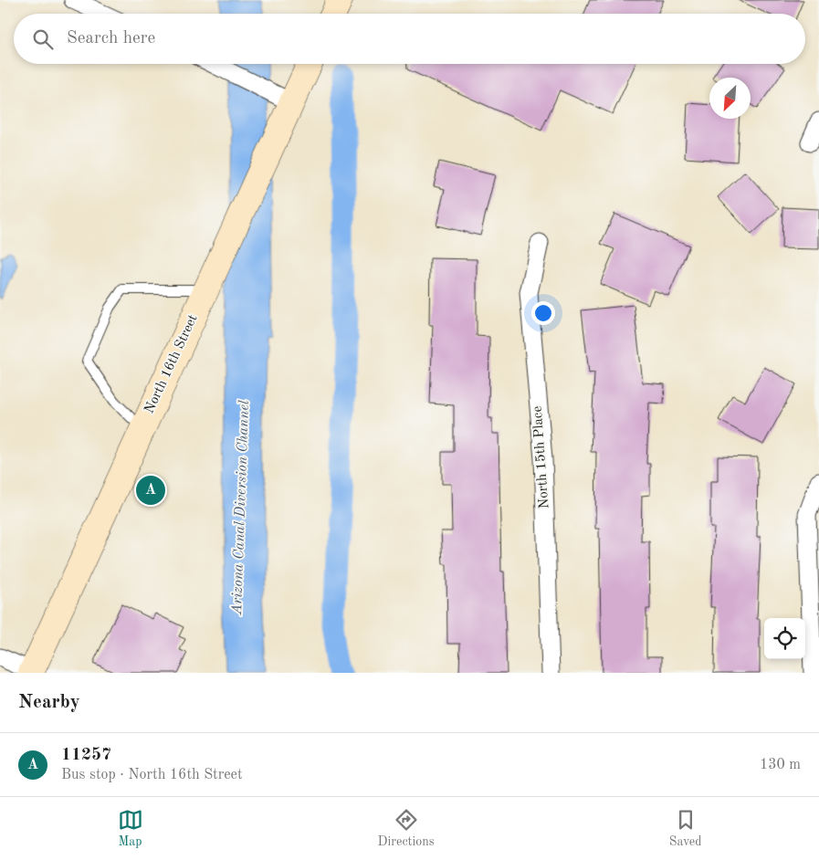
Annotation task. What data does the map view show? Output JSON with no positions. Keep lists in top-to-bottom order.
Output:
{
  "streets": {
    "main road": ["North 16th Street"],
    "street": ["North 15th Place"]
  },
  "water": ["Arizona Canal Diversion Channel"],
  "north": "bottom left",
  "page": {
    "search": "Search here",
    "pins": "A",
    "heading": "Nearby",
    "list": [
      {
        "mark": "A",
        "name": "11257",
        "note": "Bus stop · North 16th Street",
        "value": "130 m"
      }
    ],
    "nav": ["Map", "Directions", "Saved"]
  }
}
